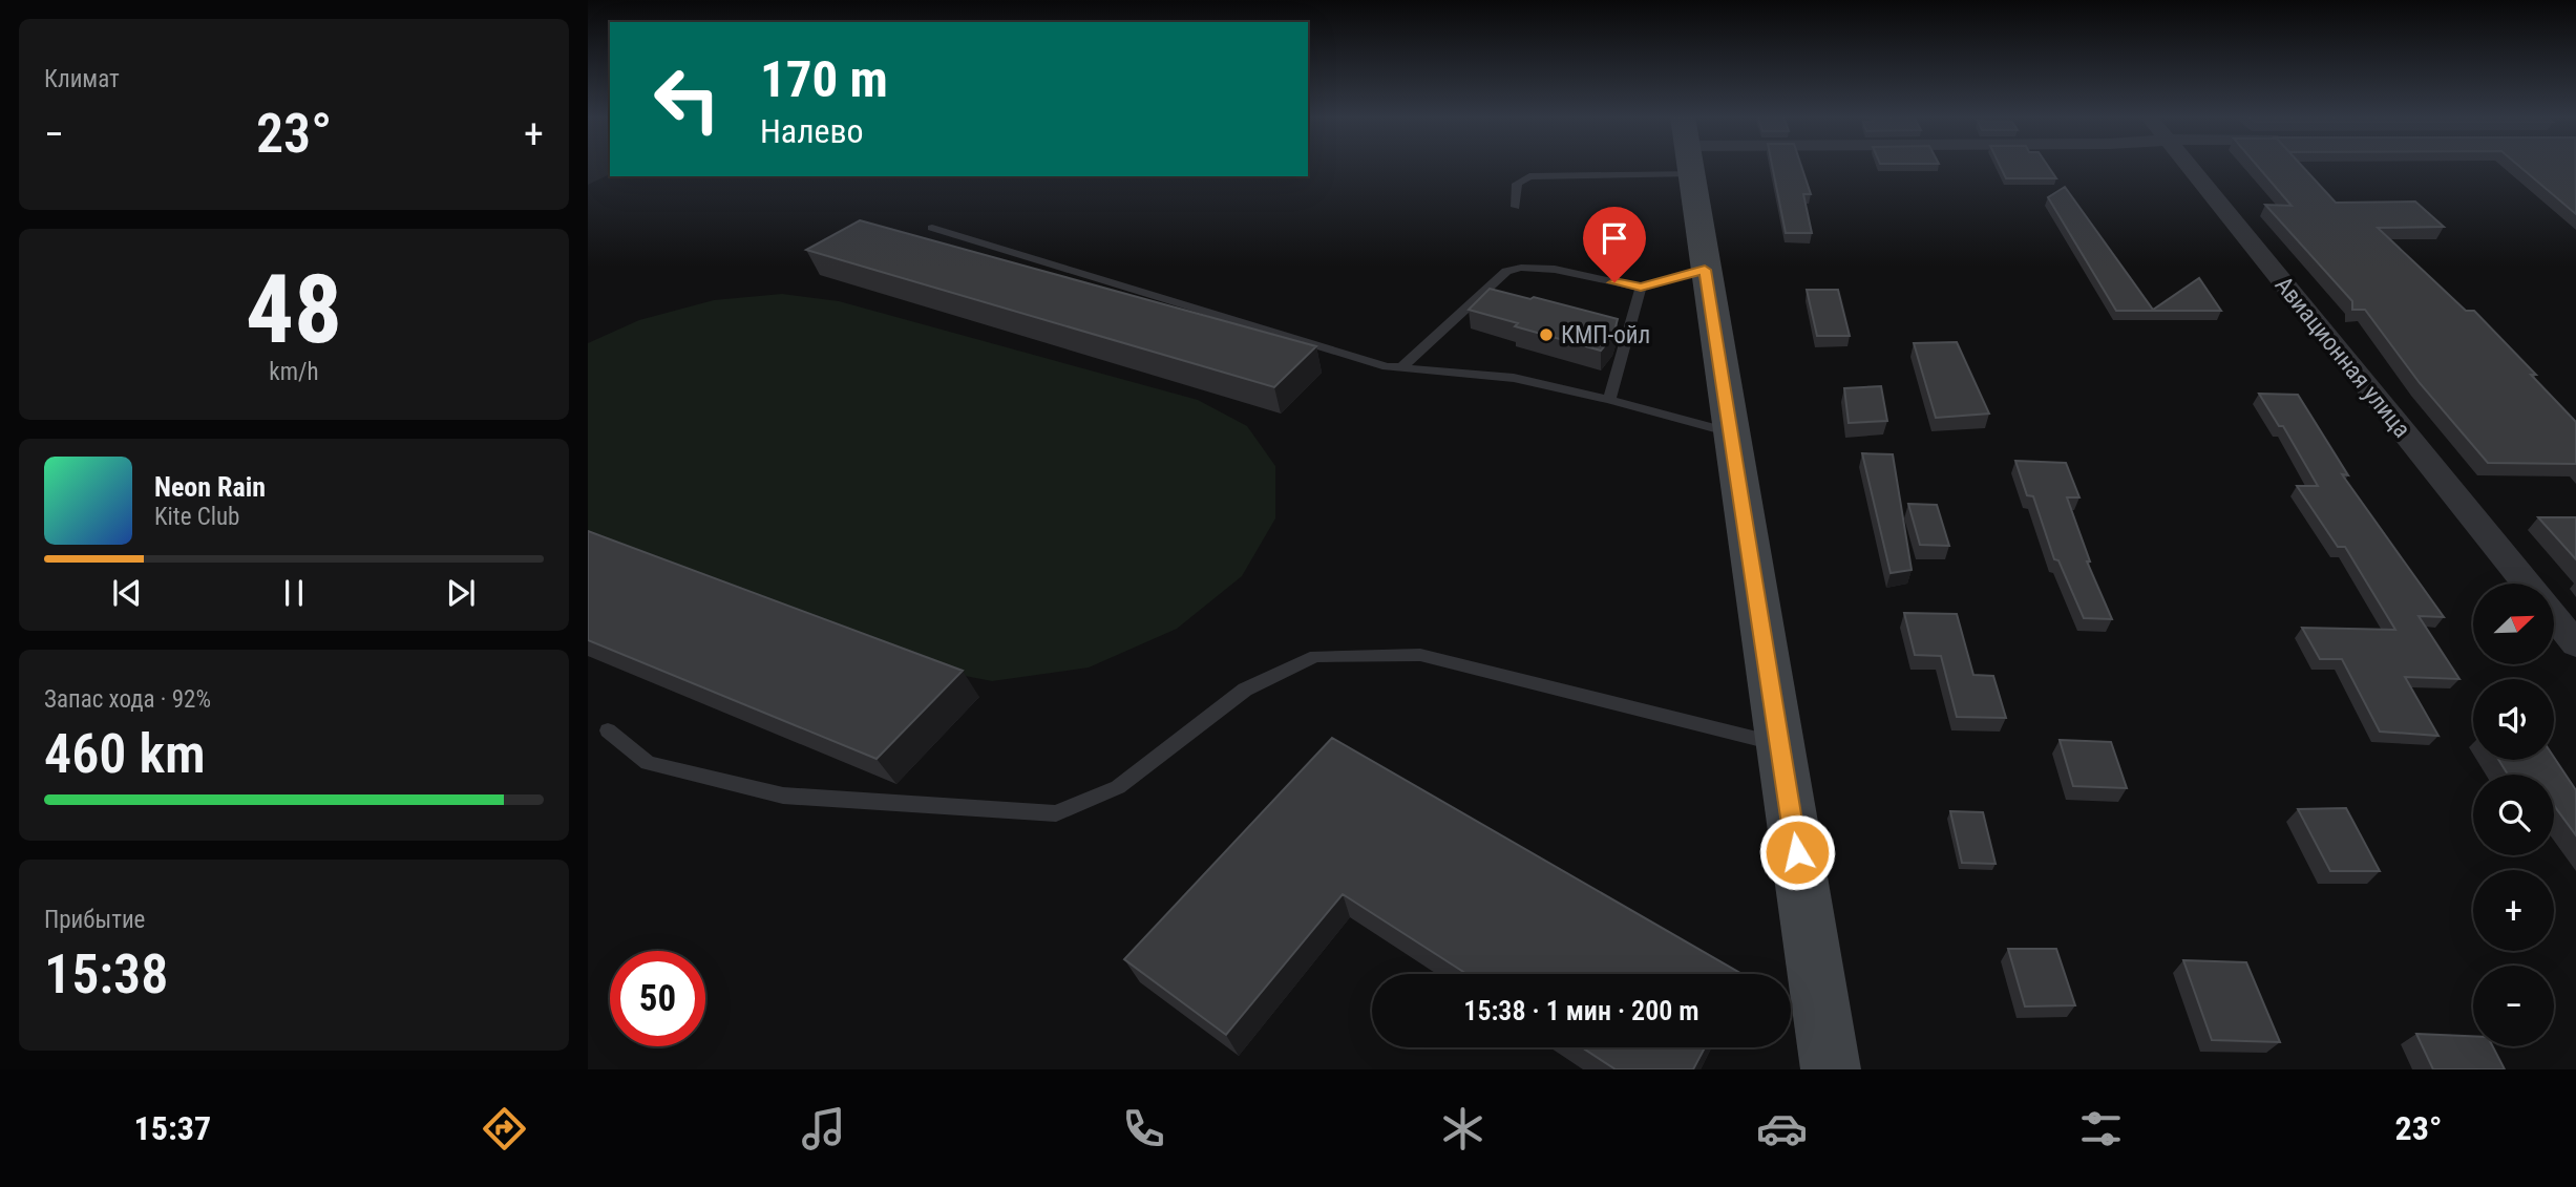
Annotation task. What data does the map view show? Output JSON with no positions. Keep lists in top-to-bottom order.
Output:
{
  "streets": {
    "street": ["Авиационная улица"]
  },
  "places": ["КМП-ойл"],
  "north": "top right",
  "page": {
    "tile": [
      "Климат",
      ["48", "km/h"],
      ["Запас хода · 92%", "460 km"],
      ["Прибытие", "15:38"]
    ],
    "turn": ["170 m", "Налево"],
    "heat": ["−", "23°", "+"],
    "song": ["Neon Rain", "Kite Club"],
    "map_buttons": ["+", "−"],
    "limit": "50",
    "trip": "15:38 · 1 мин · 200 m",
    "tabs": ["15:37", "23°"]
  }
}
